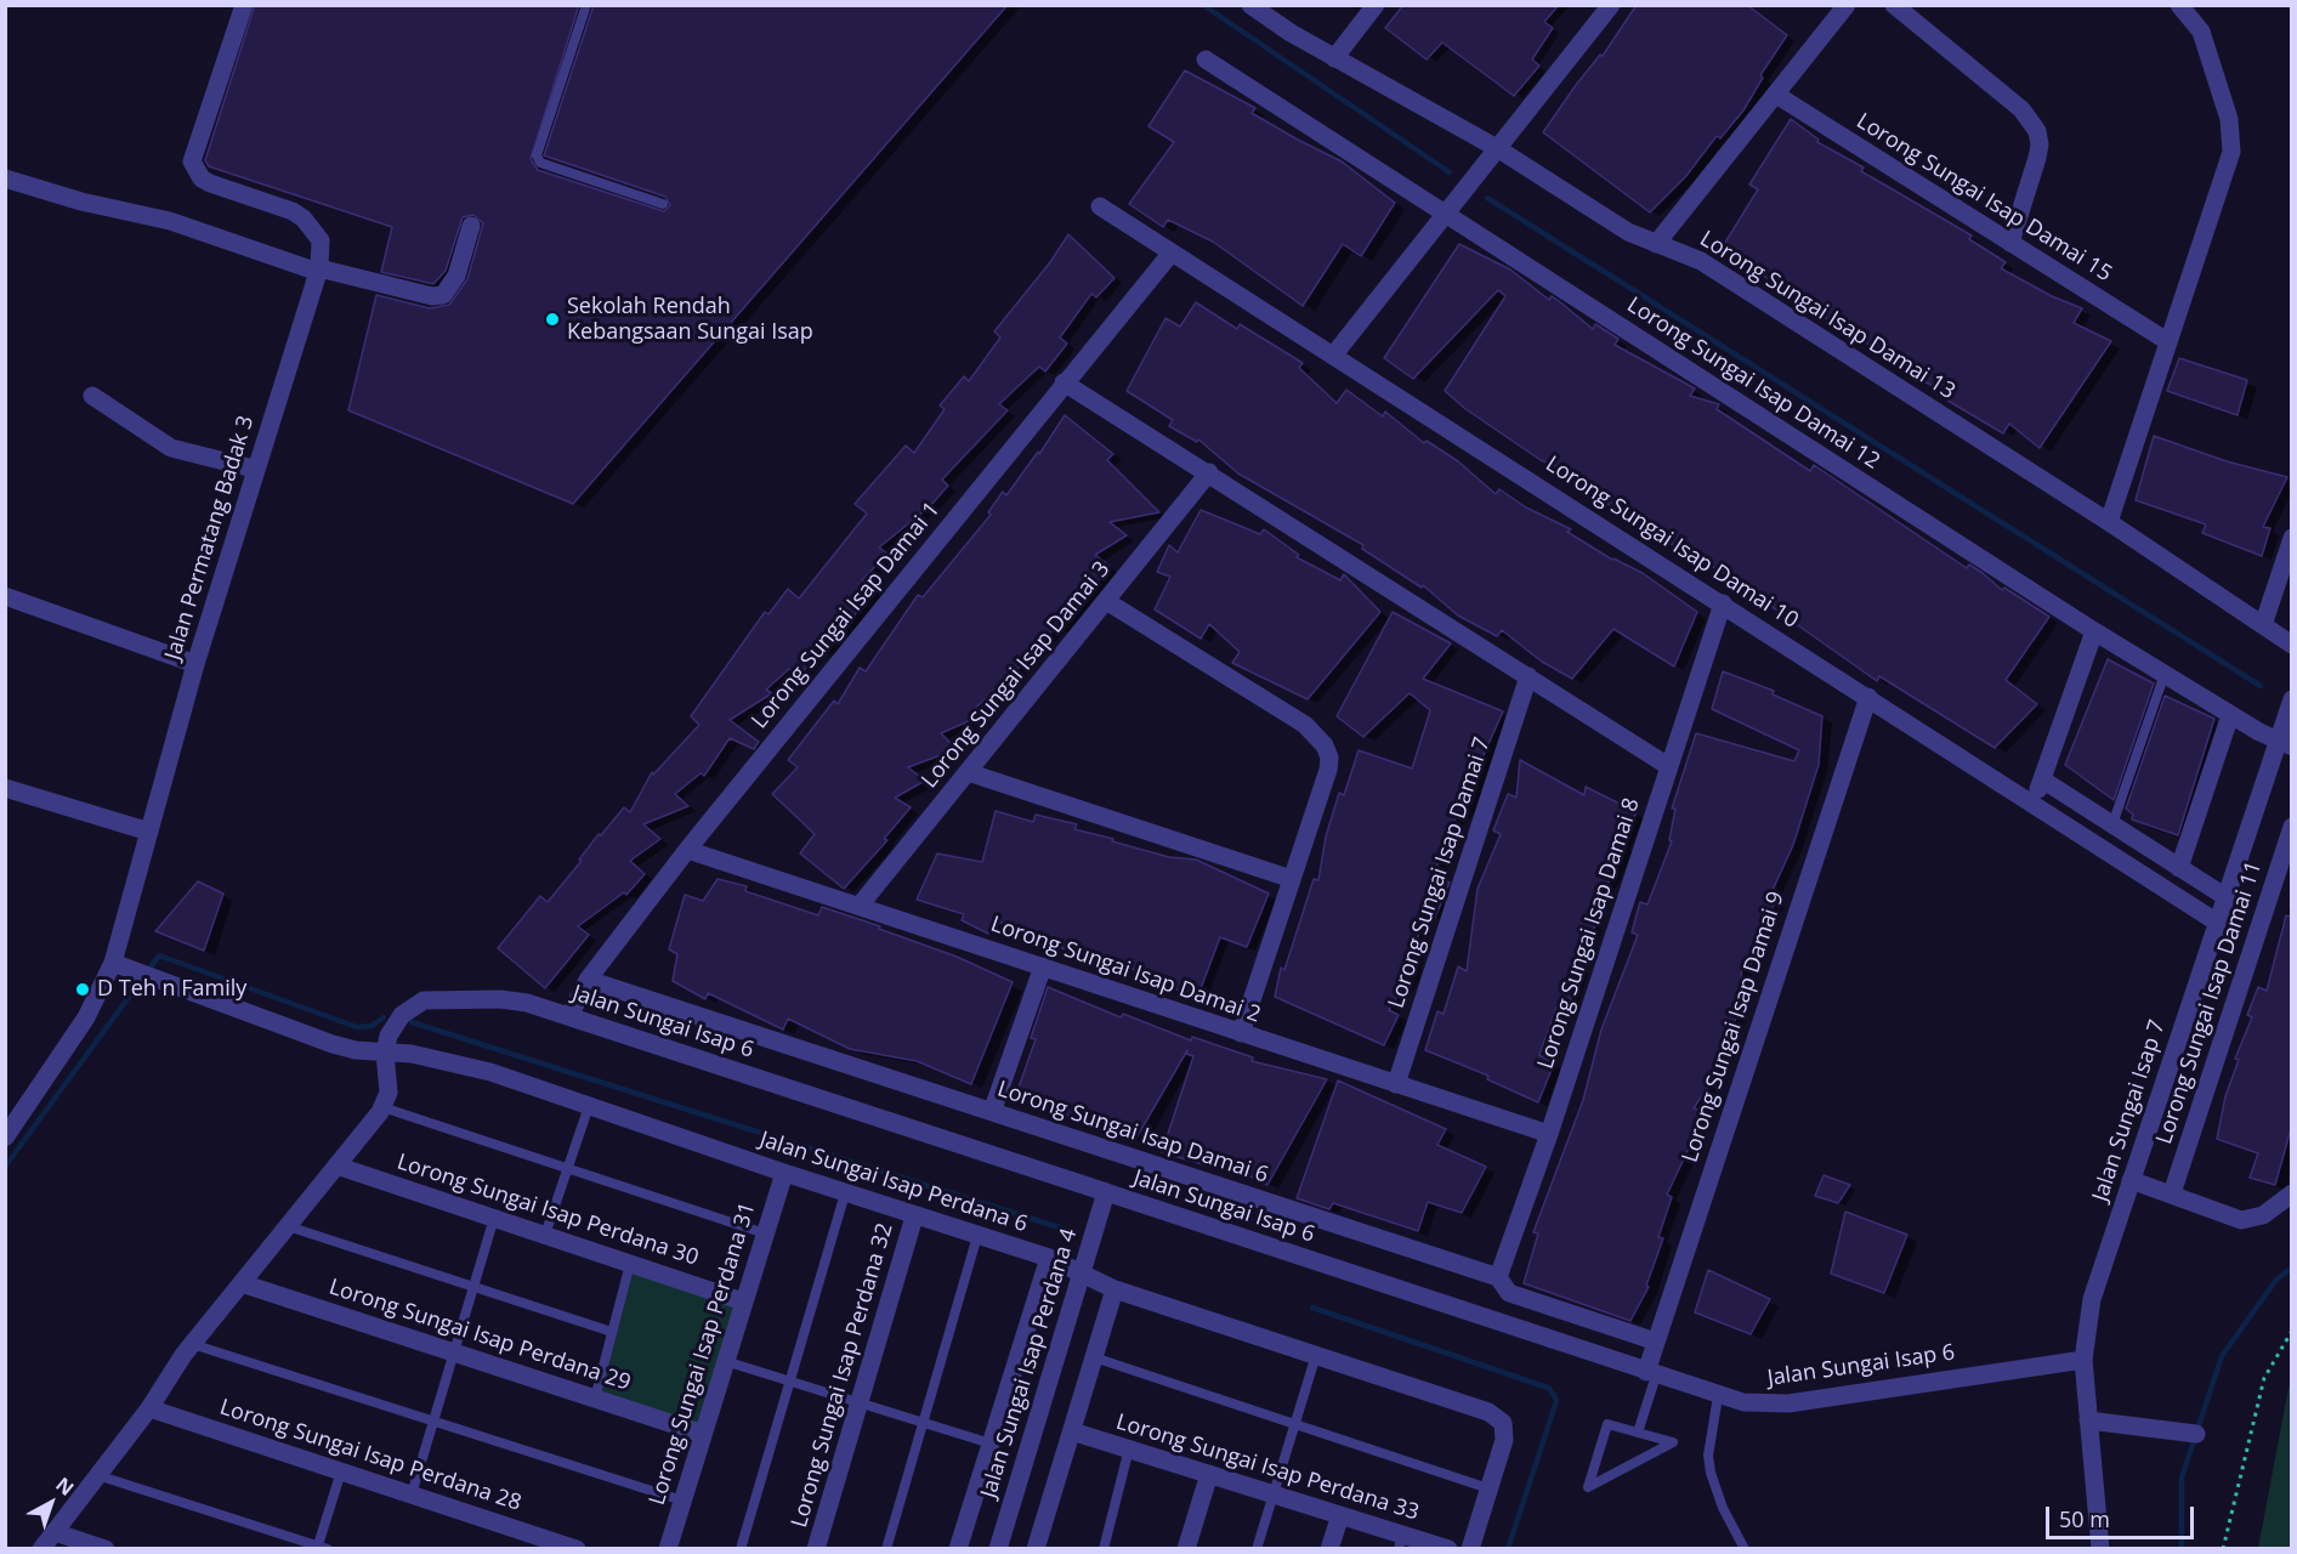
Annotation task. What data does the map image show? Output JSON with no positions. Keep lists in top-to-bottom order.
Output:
{
  "streets": {
    "street": [
      "Lorong Sungai Isap Damai 15",
      "Lorong Sungai Isap Damai 13",
      "Lorong Sungai Isap Damai 12",
      "Jalan Permatang Badak 3",
      "Lorong Sungai Isap Damai 10",
      "Lorong Sungai Isap Damai 1",
      "Lorong Sungai Isap Damai 3",
      "Lorong Sungai Isap Damai 7",
      "Lorong Sungai Isap Damai 8",
      "Lorong Sungai Isap Damai 2",
      "Lorong Sungai Isap Damai 11",
      "Jalan Sungai Isap 6",
      "Lorong Sungai Isap Damai 9",
      "Jalan Sungai Isap 7",
      "Lorong Sungai Isap Damai 6",
      "Jalan Sungai Isap Perdana 6",
      "Lorong Sungai Isap Perdana 30",
      "Lorong Sungai Isap Perdana 29",
      "Lorong Sungai Isap Perdana 31",
      "Jalan Sungai Isap Perdana 4",
      "Lorong Sungai Isap Perdana 32",
      "Lorong Sungai Isap Perdana 28",
      "Lorong Sungai Isap Perdana 33"
    ]
  },
  "crossings": [
    ["Lorong Sungai Isap Damai 12", "Jalan Sungai Isap 7"],
    ["Jalan Permatang Badak 3", "Jalan Sungai Isap Perdana 6"],
    ["Lorong Sungai Isap Damai 10", "Lorong Sungai Isap Damai 1"],
    ["Lorong Sungai Isap Damai 10", "Lorong Sungai Isap Damai 8"],
    ["Lorong Sungai Isap Damai 10", "Lorong Sungai Isap Damai 9"],
    ["Lorong Sungai Isap Damai 10", "Jalan Sungai Isap 7"],
    ["Lorong Sungai Isap Damai 1", "Lorong Sungai Isap Damai 2"],
    ["Lorong Sungai Isap Damai 1", "Jalan Sungai Isap 6"],
    ["Lorong Sungai Isap Damai 1", "Lorong Sungai Isap Damai 6"],
    ["Lorong Sungai Isap Damai 3", "Lorong Sungai Isap Damai 2"],
    ["Lorong Sungai Isap Damai 7", "Lorong Sungai Isap Damai 2"],
    ["Lorong Sungai Isap Damai 8", "Lorong Sungai Isap Damai 2"],
    ["Lorong Sungai Isap Damai 8", "Lorong Sungai Isap Damai 6"],
    ["Jalan Sungai Isap 6", "Lorong Sungai Isap Damai 9"],
    ["Jalan Sungai Isap 6", "Jalan Sungai Isap 7"],
    ["Jalan Sungai Isap 6", "Jalan Sungai Isap Perdana 6"],
    ["Jalan Sungai Isap 6", "Jalan Sungai Isap Perdana 4"],
    ["Lorong Sungai Isap Damai 9", "Lorong Sungai Isap Damai 6"],
    ["Jalan Sungai Isap Perdana 6", "Lorong Sungai Isap Perdana 31"],
    ["Jalan Sungai Isap Perdana 6", "Jalan Sungai Isap Perdana 4"],
    ["Jalan Sungai Isap Perdana 6", "Lorong Sungai Isap Perdana 32"],
    ["Lorong Sungai Isap Perdana 30", "Lorong Sungai Isap Perdana 31"],
    ["Lorong Sungai Isap Perdana 29", "Lorong Sungai Isap Perdana 31"]
  ],
  "places": ["Sekolah Rendah Kebangsaan Sungai Isap", "D Teh n Family"],
  "scale_bar": "50 m",
  "north": "top right"
}
